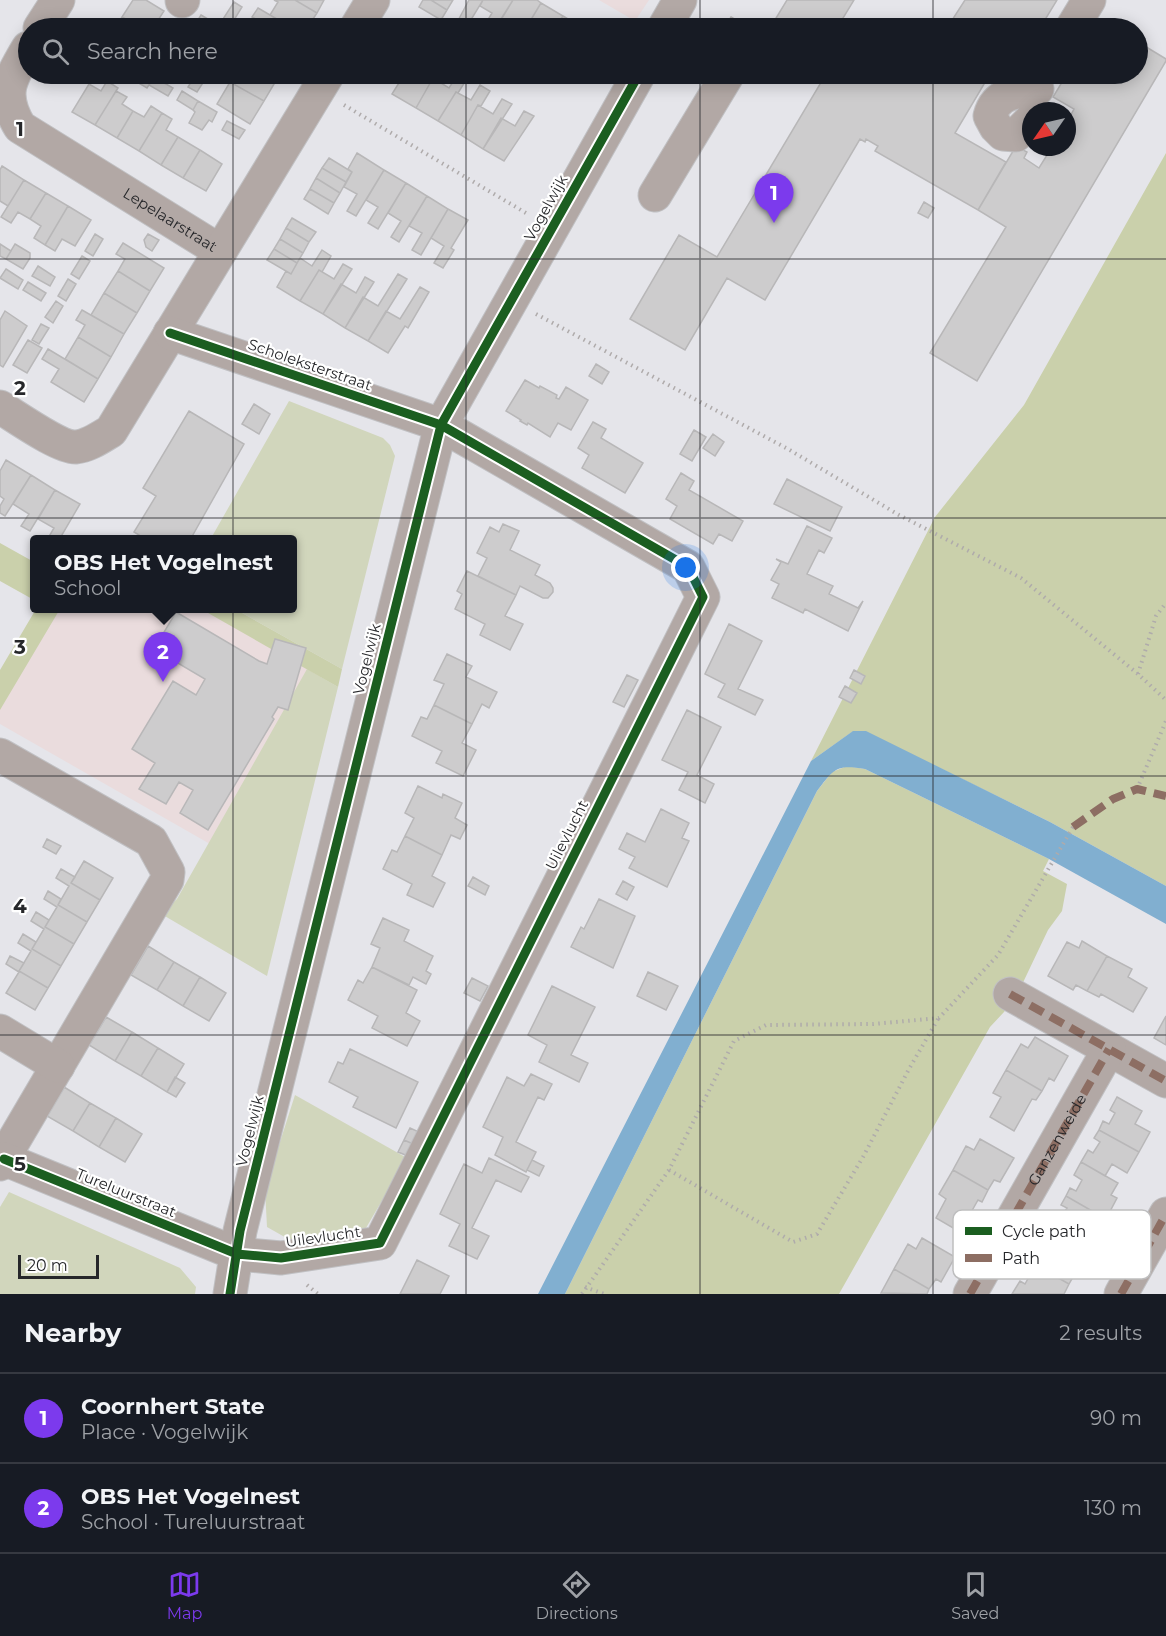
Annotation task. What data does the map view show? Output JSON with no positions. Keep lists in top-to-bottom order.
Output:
{
  "streets": {
    "street": [
      "Vogelwijk",
      "Lepelaarstraat",
      "Scholeksterstraat",
      "Uilevlucht",
      "Ganzenweide",
      "Tureluurstraat"
    ]
  },
  "crossings": [
    ["Vogelwijk", "Scholeksterstraat"],
    ["Vogelwijk", "Uilevlucht"],
    ["Vogelwijk", "Tureluurstraat"],
    ["Scholeksterstraat", "Uilevlucht"],
    ["Uilevlucht", "Tureluurstraat"]
  ],
  "legend": ["Cycle path", "Path"],
  "scale_bar": "20 m",
  "north": "bottom left",
  "page": {
    "search": "Search here",
    "pins": ["1", "2"],
    "popup": ["OBS Het Vogelnest", "School"],
    "scale": "20 m",
    "heading": ["Nearby", "2 results"],
    "list": [
      {
        "mark": "1",
        "name": "Coornhert State",
        "note": "Place · Vogelwijk",
        "value": "90 m"
      },
      {
        "mark": "2",
        "name": "OBS Het Vogelnest",
        "note": "School · Tureluurstraat",
        "value": "130 m"
      }
    ],
    "nav": ["Map", "Directions", "Saved"]
  },
  "grid": {
    "rows": [
      "1",
      "2",
      "3",
      "4",
      "5"
    ]
  }
}
